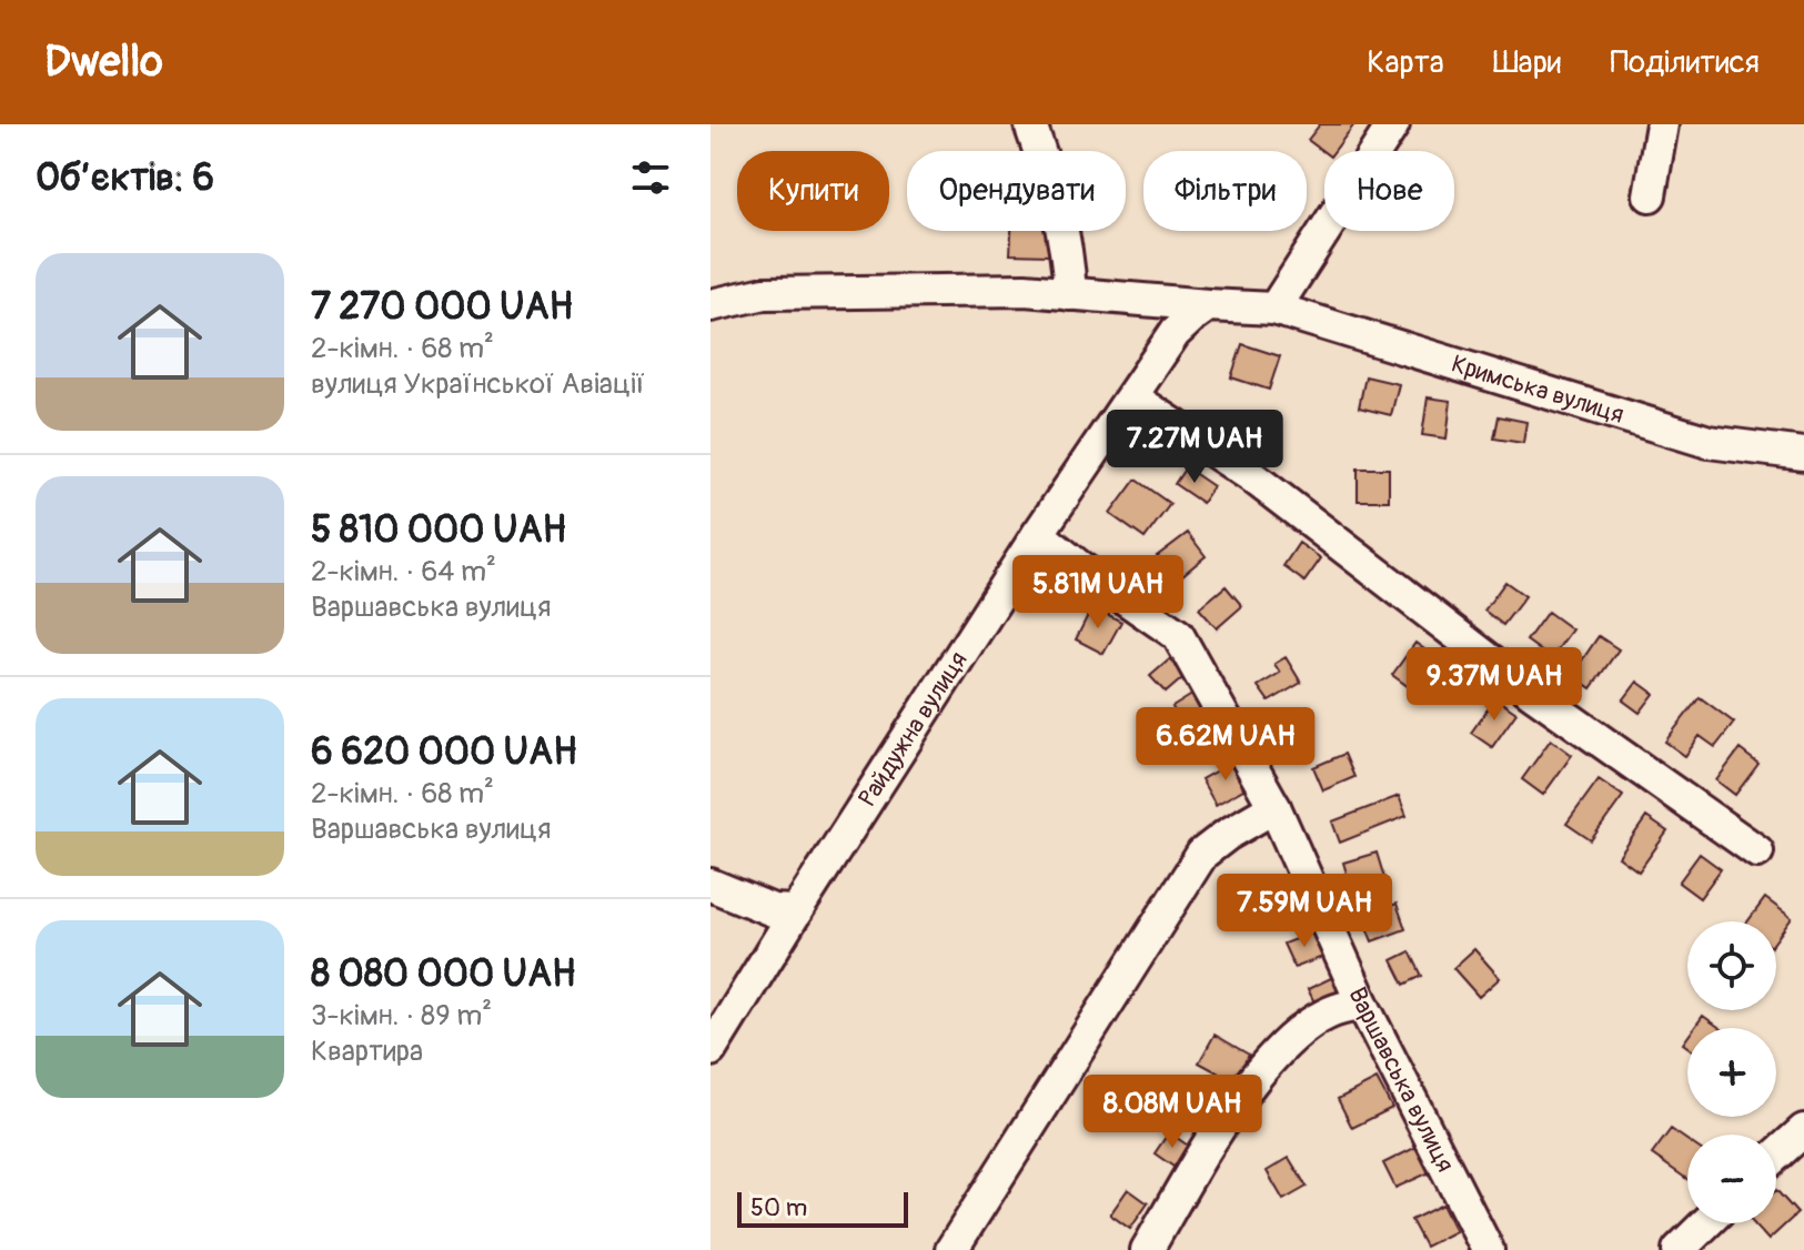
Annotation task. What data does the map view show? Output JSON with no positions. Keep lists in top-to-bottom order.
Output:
{
  "streets": {
    "street": ["Кримська вулиця", "Райдужна вулиця", "Варшавська вулиця"]
  },
  "crossings": [
    ["Райдужна вулиця", "Варшавська вулиця"]
  ],
  "scale_bar": "50 m",
  "page": {
    "header": "Dwello",
    "nav": ["Карта", "Шари", "Поділитися"],
    "heading": "Об’єктів: 6",
    "chip": [
      "Купити",
      "Орендувати",
      "Фільтри",
      "Нове"
    ],
    "list": [
      {
        "name": "7 270 000 UAH",
        "note": "2-кімн. · 68 m² · вулиця Української Авіації"
      },
      {
        "name": "5 810 000 UAH",
        "note": "2-кімн. · 64 m² · Варшавська вулиця"
      },
      {
        "name": "6 620 000 UAH",
        "note": "2-кімн. · 68 m² · Варшавська вулиця"
      },
      {
        "name": "8 080 000 UAH",
        "note": "3-кімн. · 89 m² · Квартира"
      }
    ],
    "price": [
      "7.27M UAH",
      "5.81M UAH",
      "9.37M UAH",
      "6.62M UAH",
      "7.59M UAH",
      "8.08M UAH"
    ],
    "map_buttons": ["+", "−"],
    "scale": "50 m"
  }
}
